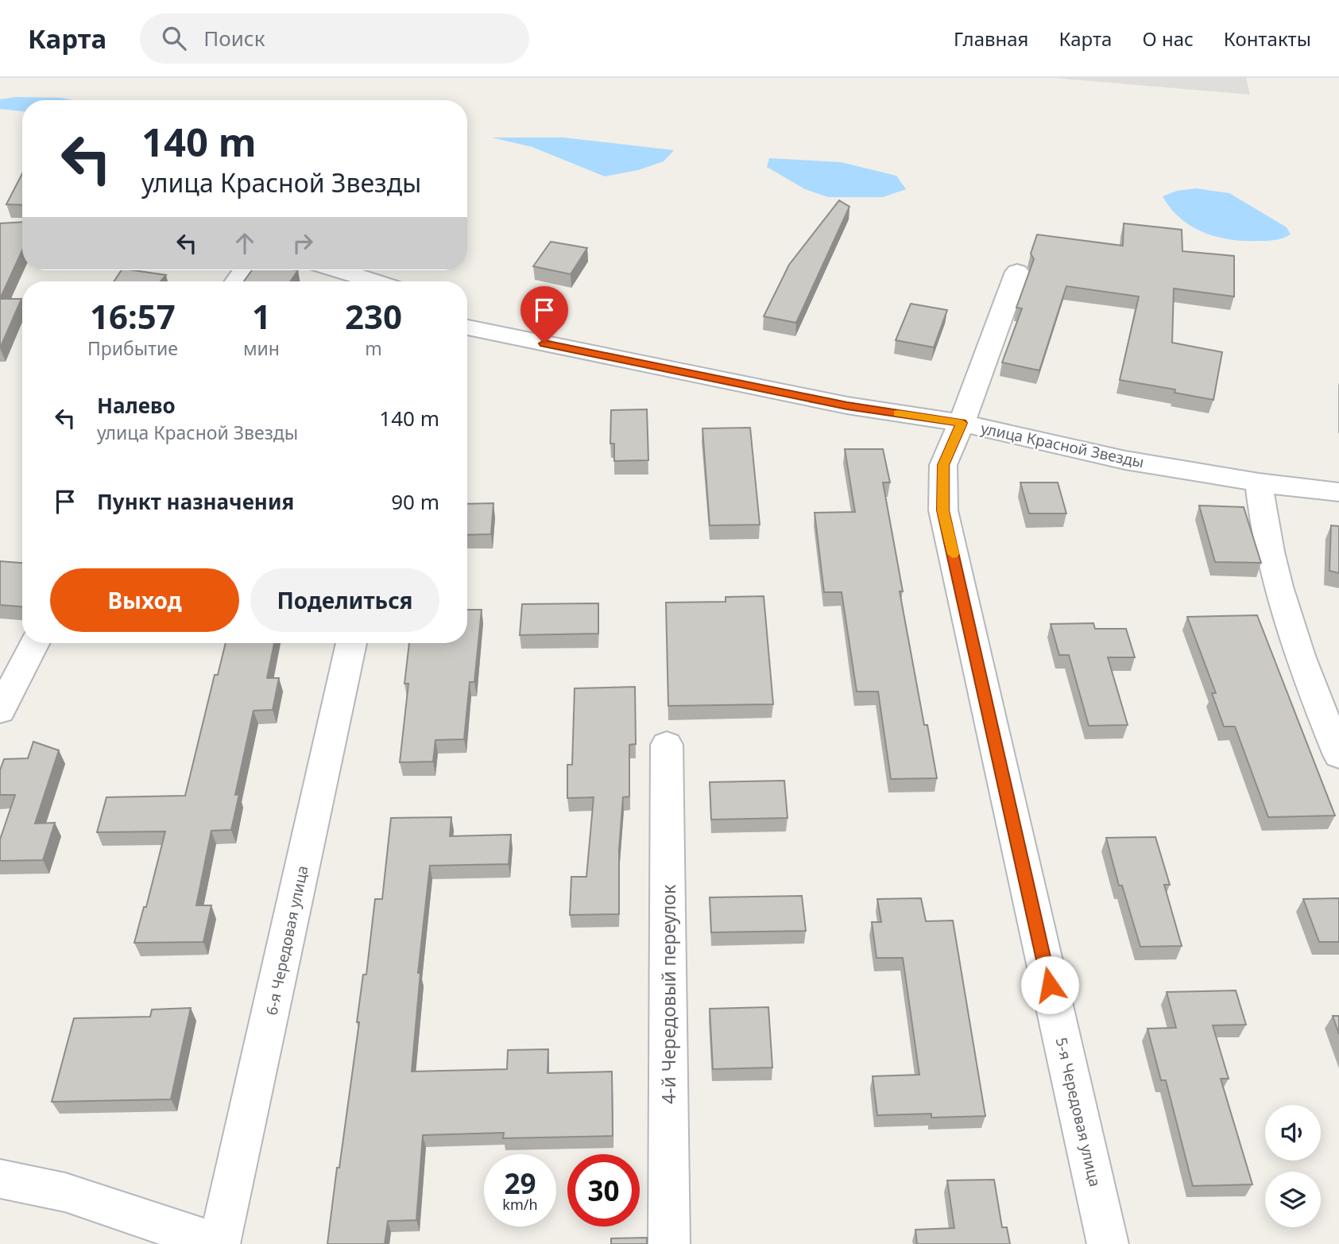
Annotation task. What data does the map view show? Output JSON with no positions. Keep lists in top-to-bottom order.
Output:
{
  "streets": {
    "street": [
      "улица Красной Звезды",
      "6-я Чередовая улица",
      "4-й Чередовый переулок",
      "5-я Чередовая улица"
    ]
  },
  "crossings": [
    ["улица Красной Звезды", "5-я Чередовая улица"]
  ],
  "page": {
    "header": "Карта",
    "search": "Поиск",
    "nav": [
      "Главная",
      "Карта",
      "О нас",
      "Контакты"
    ],
    "turn": ["140 m", "улица Красной Звезды"],
    "eta": [
      "16:57",
      "Прибытие",
      "1",
      "мин",
      "230",
      "m"
    ],
    "list": [
      {
        "name": "Налево",
        "note": "улица Красной Звезды",
        "value": "140 m"
      },
      {
        "name": "Пункт назначения",
        "value": "90 m"
      }
    ],
    "buttons": ["Выход", "Поделиться"],
    "speed": "29 km/h",
    "limit": "30"
  }
}
